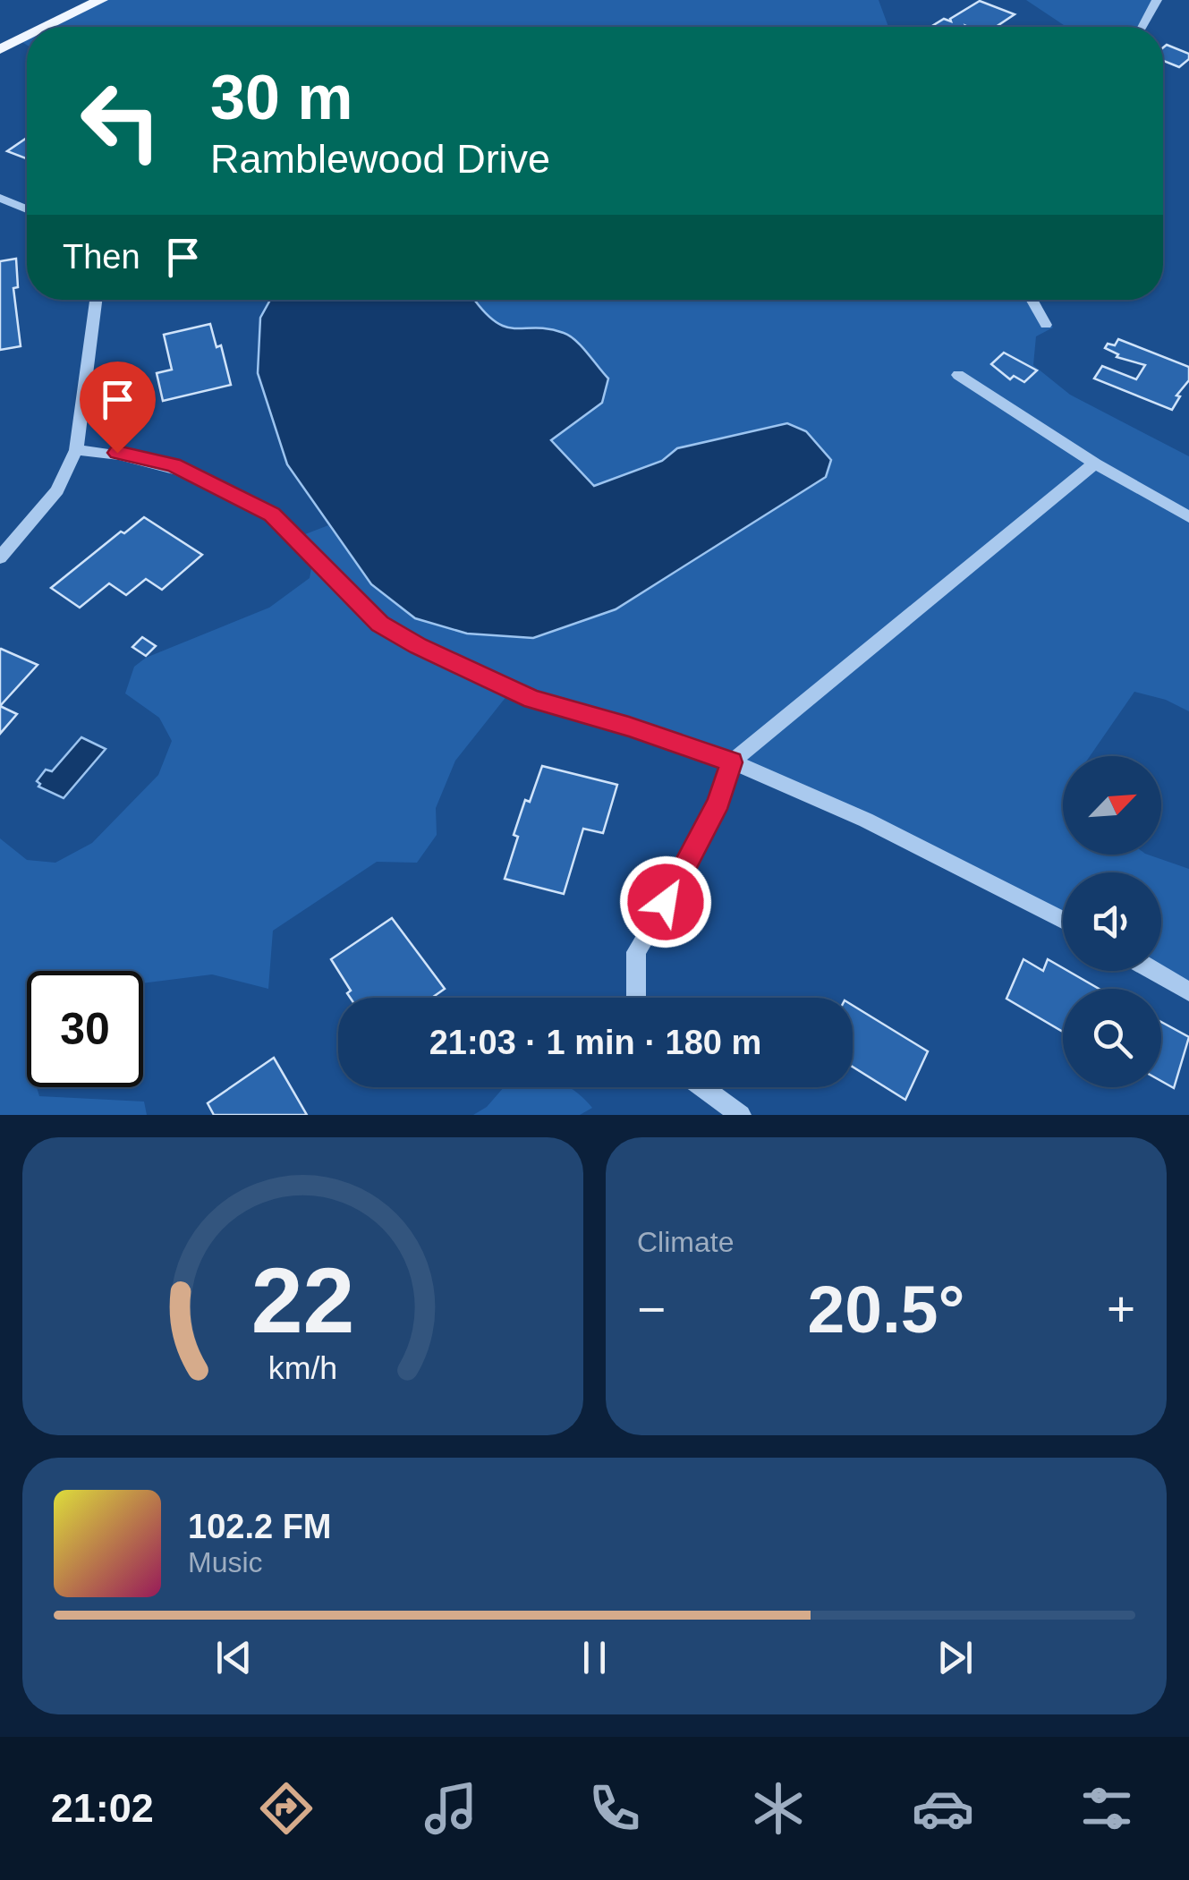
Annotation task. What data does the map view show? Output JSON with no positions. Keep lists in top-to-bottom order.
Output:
{
  "north": "top right",
  "page": {
    "turn": ["30 m", "Ramblewood Drive"],
    "then": "Then",
    "limit": "30",
    "trip": "21:03 · 1 min · 180 m",
    "tile": "Climate",
    "heat": ["−", "20.5°", "+"],
    "song": ["102.2 FM", "Music"],
    "tabs": "21:02",
    "gauge": ["22", "km/h"]
  }
}
